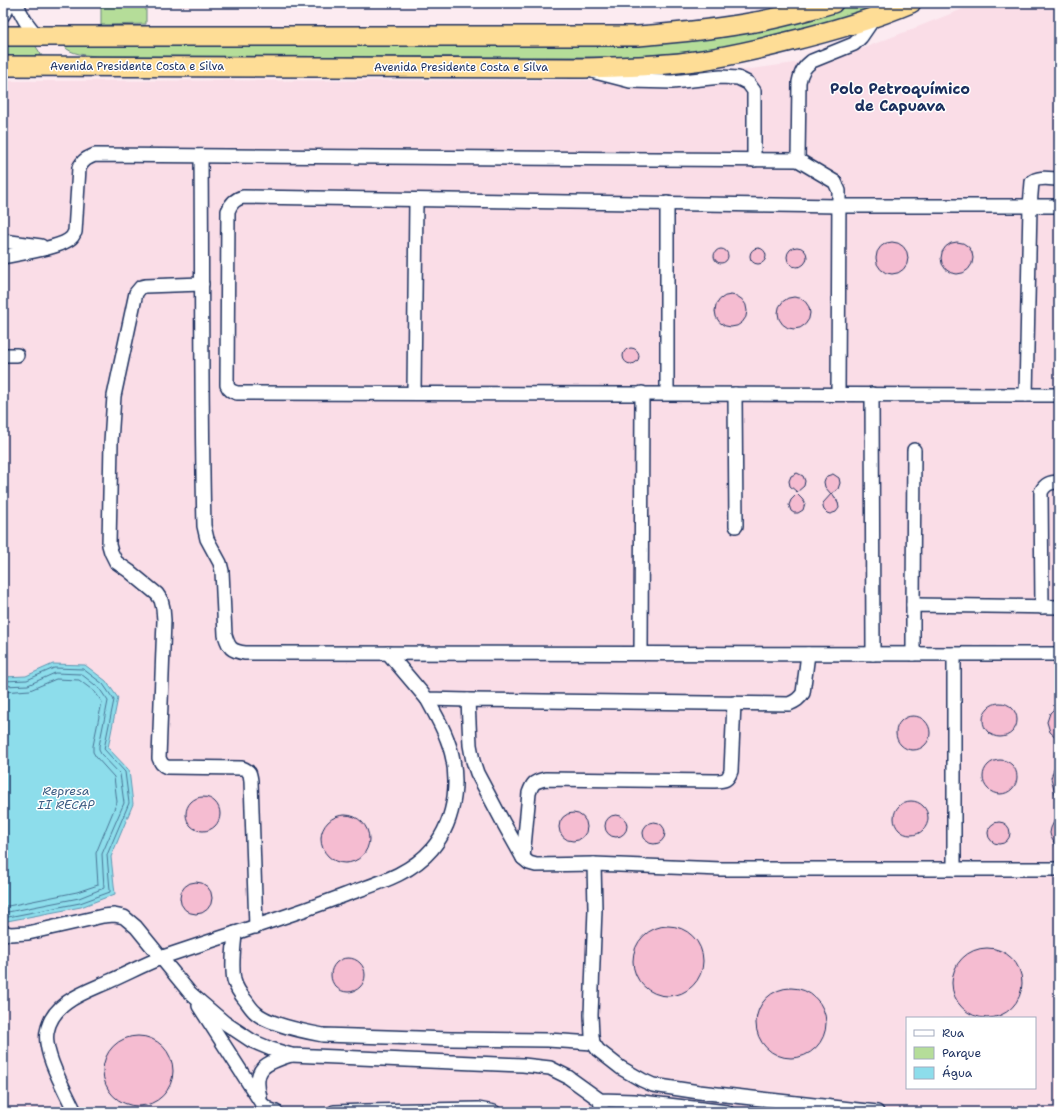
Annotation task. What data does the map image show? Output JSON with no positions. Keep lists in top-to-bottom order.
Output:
{
  "streets": {
    "highway": ["Avenida Presidente Costa e Silva"]
  },
  "districts": ["Polo Petroquímico de Capuava"],
  "water": ["Represa II RECAP"],
  "legend": ["Rua", "Parque", "Água"]
}
